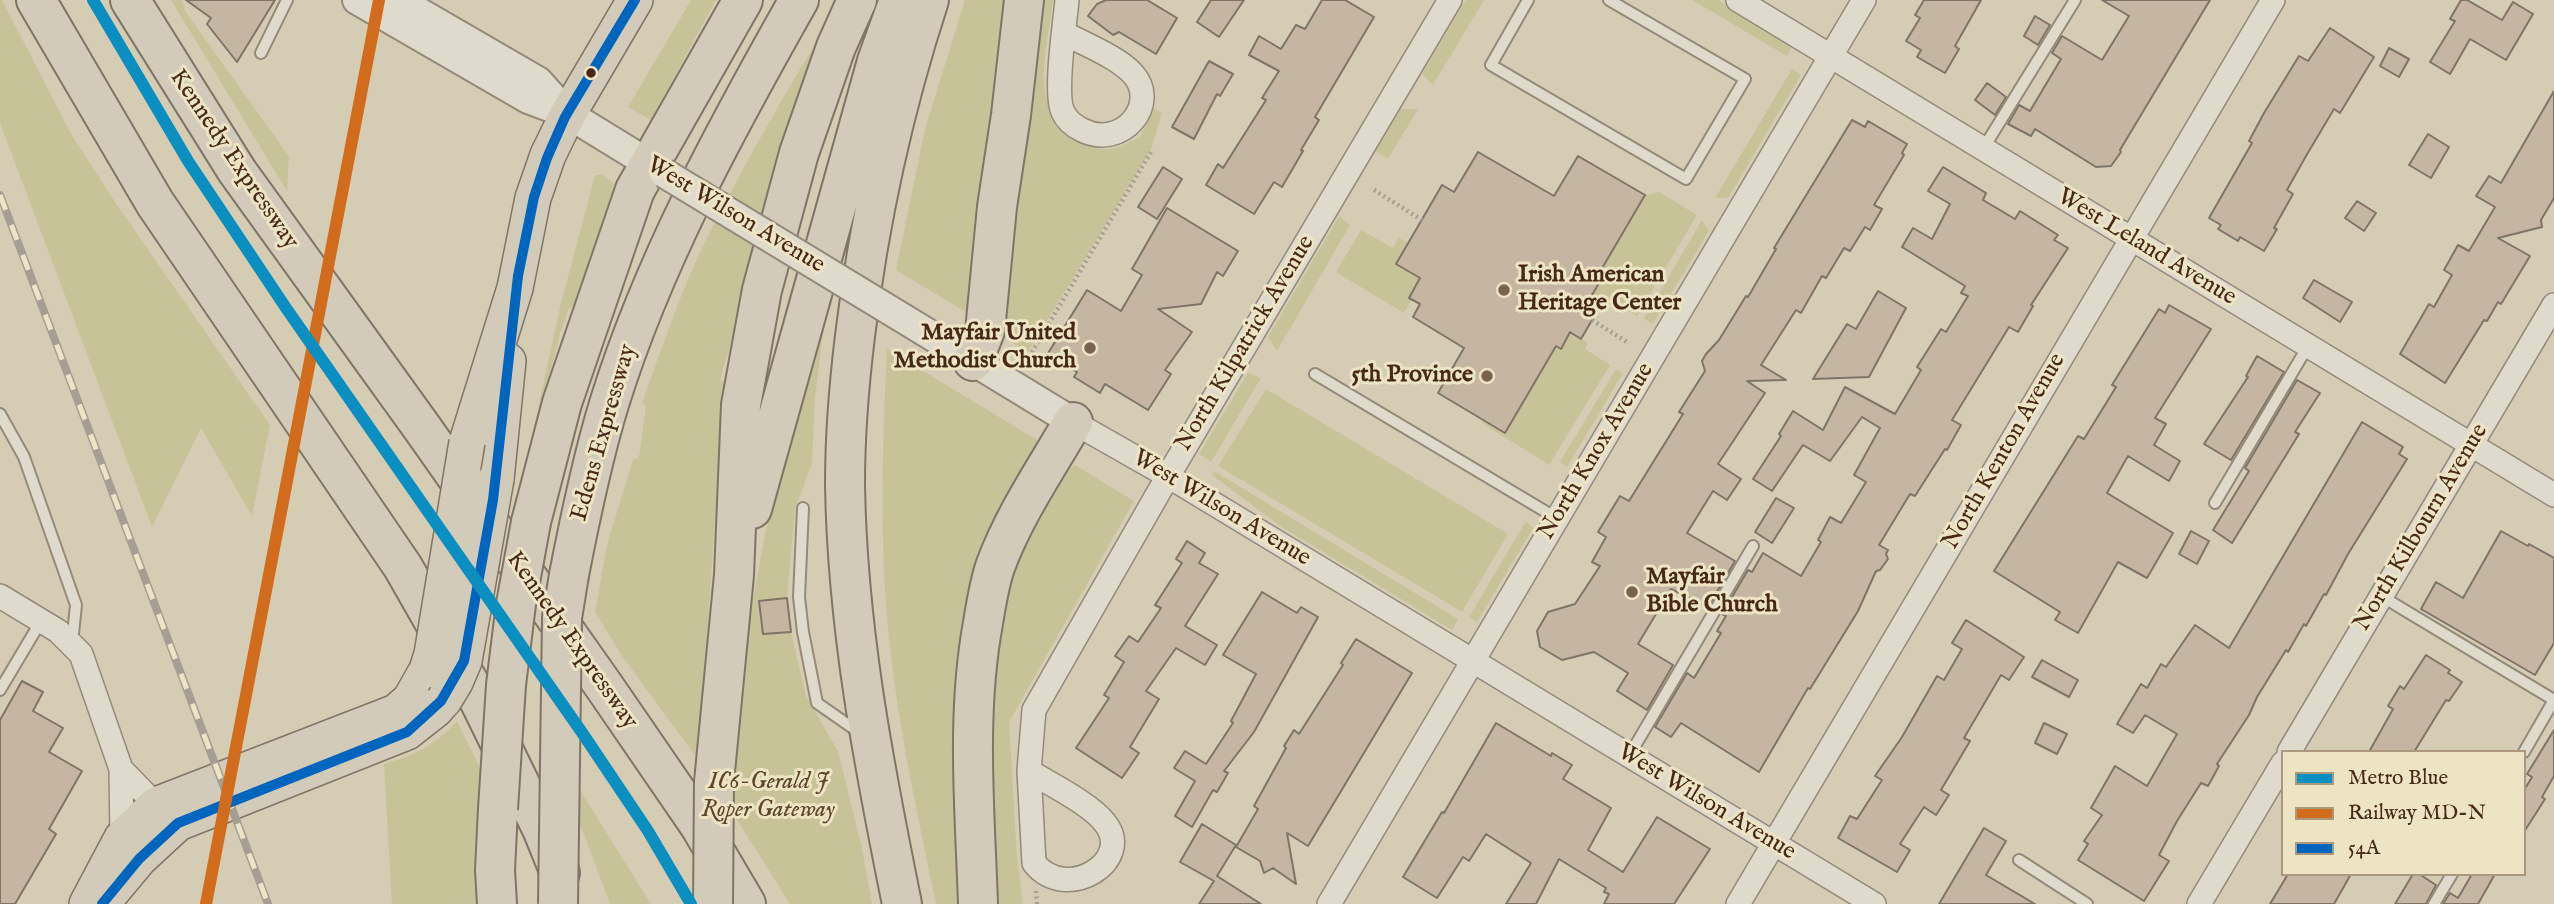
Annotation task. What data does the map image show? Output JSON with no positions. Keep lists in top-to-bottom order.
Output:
{
  "streets": {
    "highway": ["Kennedy Expressway", "Edens Expressway"],
    "street": [
      "West Wilson Avenue",
      "West Leland Avenue",
      "North Kilpatrick Avenue",
      "North Knox Avenue",
      "North Kenton Avenue",
      "North Kilbourn Avenue"
    ]
  },
  "crossings": [
    ["West Wilson Avenue", "North Kilpatrick Avenue"],
    ["West Wilson Avenue", "North Knox Avenue"],
    ["West Wilson Avenue", "North Kenton Avenue"],
    ["West Leland Avenue", "North Knox Avenue"],
    ["West Leland Avenue", "North Kenton Avenue"],
    ["West Leland Avenue", "North Kilbourn Avenue"]
  ],
  "parks": ["IC6-Gerald J Roper Gateway"],
  "places": [
    "Irish American Heritage Center",
    "Mayfair United Methodist Church",
    "5th Province",
    "Mayfair Bible Church"
  ],
  "lines": ["metro line Blue", "rail line MD-N", "transit line 54A"],
  "legend": ["Metro Blue", "Railway MD-N", "54A"]
}
